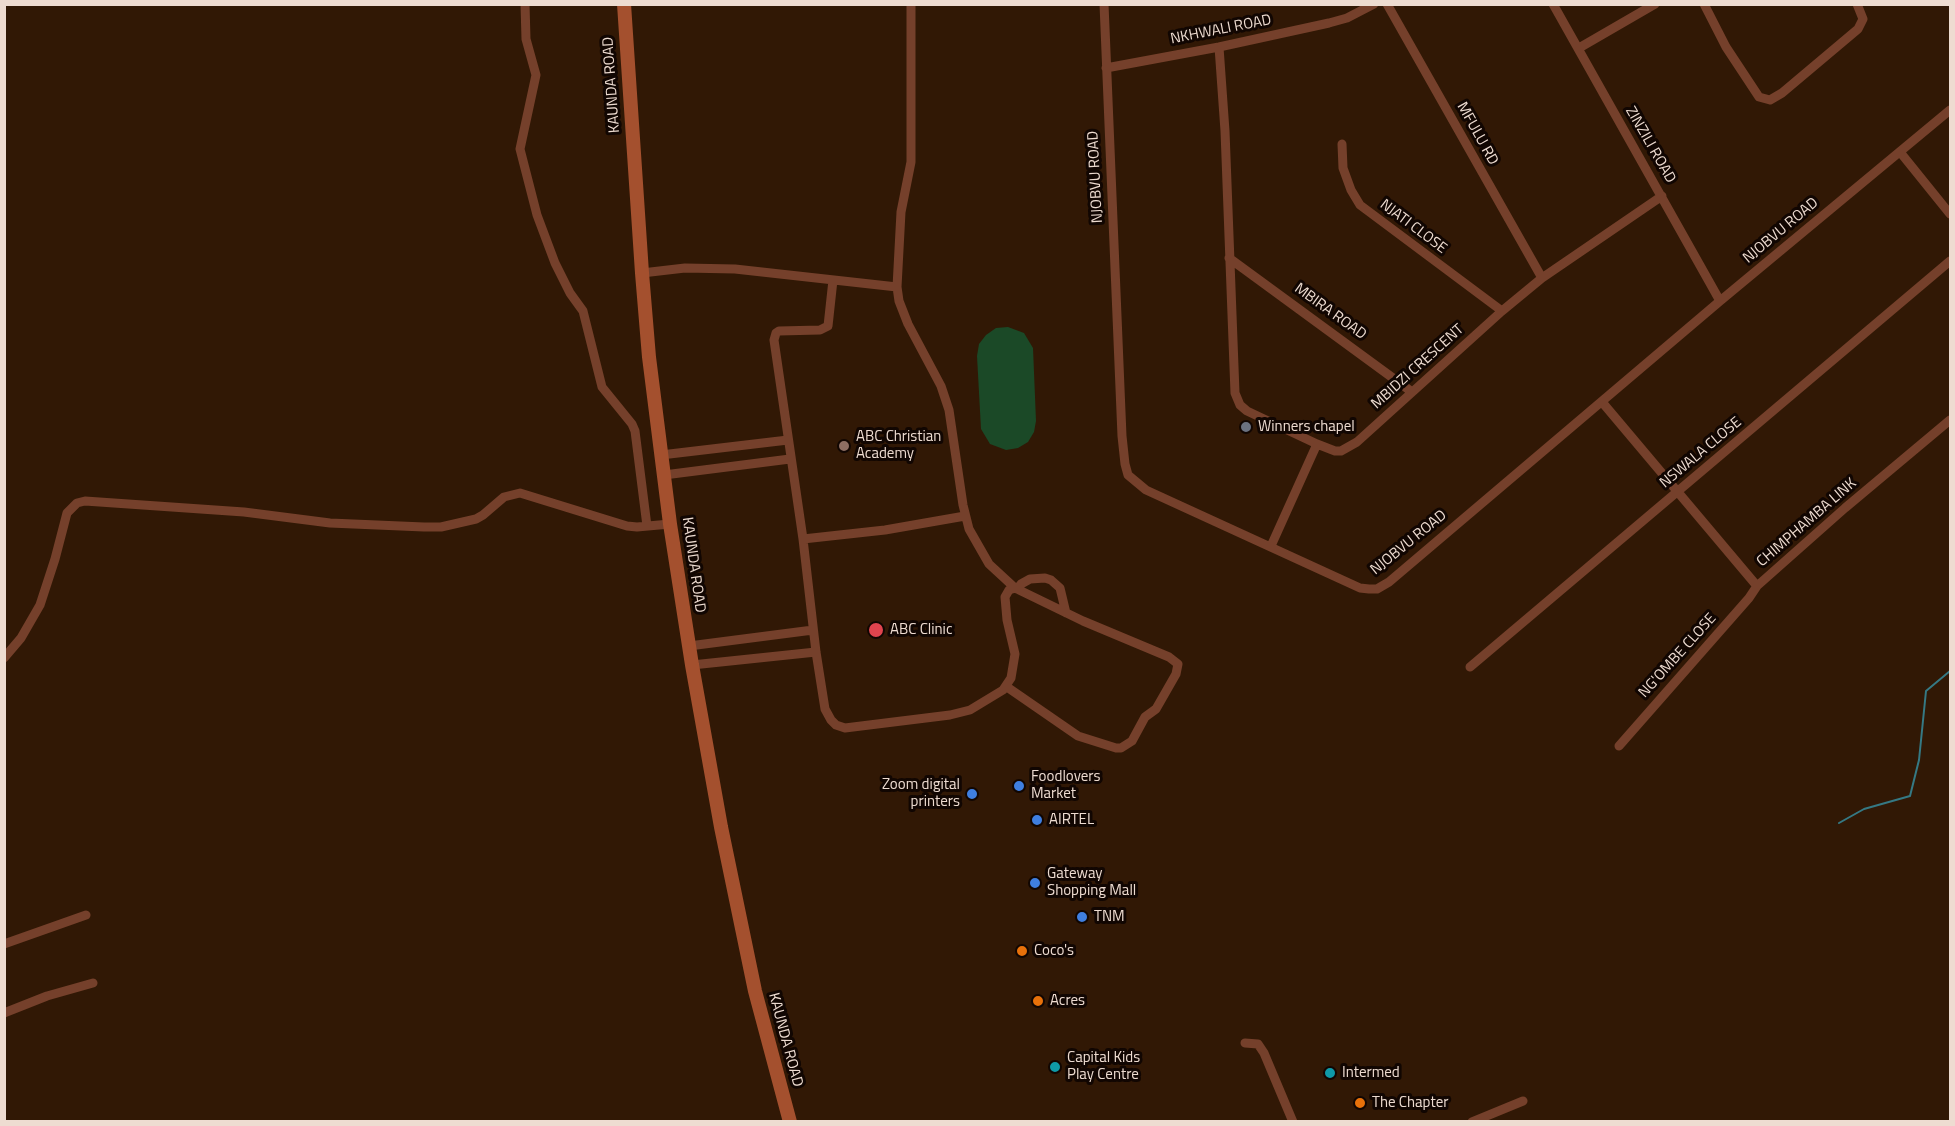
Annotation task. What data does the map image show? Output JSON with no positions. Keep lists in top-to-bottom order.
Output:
{
  "streets": {
    "main road": ["KAUNDA ROAD"],
    "street": [
      "NKHWALI ROAD",
      "MFULU RD",
      "ZINZILI ROAD",
      "NJOBVU ROAD",
      "NJATI CLOSE",
      "MBIRA ROAD",
      "MBIDZI CRESCENT",
      "NSWALA CLOSE",
      "CHIMPHAMBA LINK",
      "NG'OMBE CLOSE"
    ]
  },
  "crossings": [
    ["NKHWALI ROAD", "NJOBVU ROAD"],
    ["NKHWALI ROAD", "MBIDZI CRESCENT"],
    ["MFULU RD", "MBIDZI CRESCENT"],
    ["ZINZILI ROAD", "NJOBVU ROAD"],
    ["ZINZILI ROAD", "MBIDZI CRESCENT"],
    ["NJOBVU ROAD", "CHIMPHAMBA LINK"],
    ["NJATI CLOSE", "MBIDZI CRESCENT"],
    ["MBIRA ROAD", "MBIDZI CRESCENT"],
    ["NSWALA CLOSE", "CHIMPHAMBA LINK"],
    ["CHIMPHAMBA LINK", "NG'OMBE CLOSE"]
  ],
  "places": [
    "Winners chapel",
    "ABC Christian Academy",
    "ABC Clinic",
    "Foodlovers Market",
    "Zoom digital printers",
    "AIRTEL",
    "Gateway Shopping Mall",
    "TNM",
    "Coco's",
    "Acres",
    "Capital Kids Play Centre",
    "Intermed",
    "The Chapter"
  ]
}
